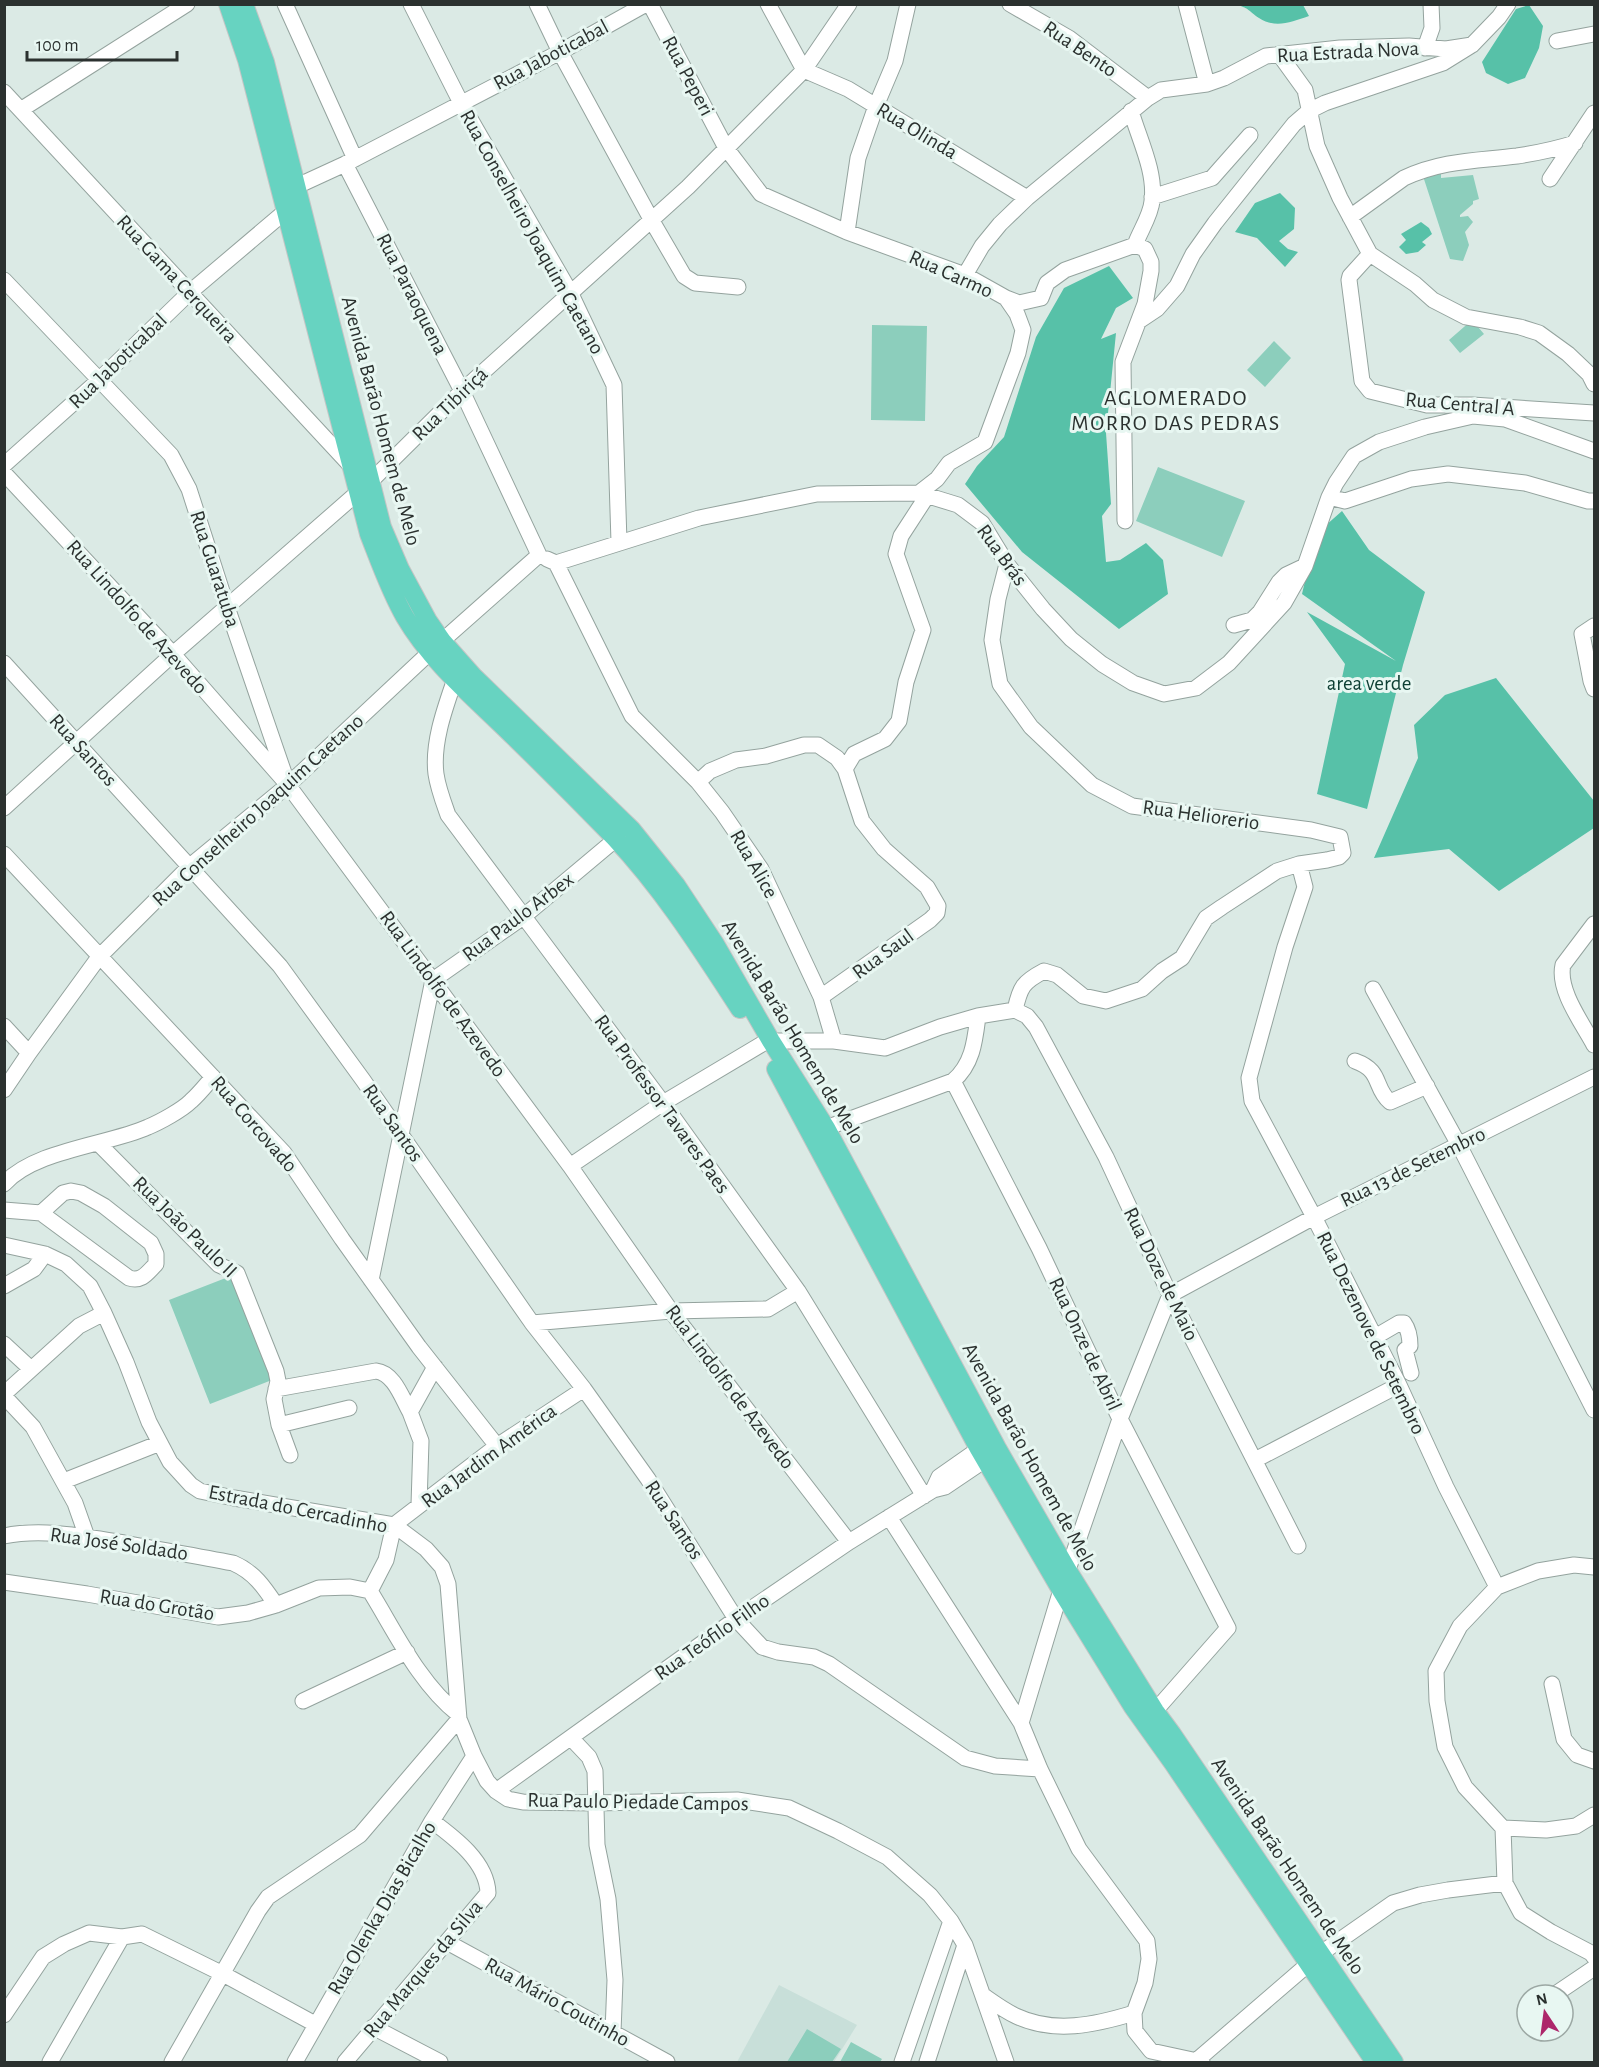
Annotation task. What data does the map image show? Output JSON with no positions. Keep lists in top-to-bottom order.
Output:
{
  "streets": {
    "main road": ["Avenida Barão Homem de Melo"],
    "street": [
      "Rua Bento",
      "Rua Estrada Nova",
      "Rua Jaboticabal",
      "Rua Peperi",
      "Rua Olinda",
      "Rua Conselheiro Joaquim Caetano",
      "Rua Carmo",
      "Rua Gama Cerqueira",
      "Rua Paraoquena",
      "Rua Tibiriçá",
      "Rua Central A",
      "Rua Brás",
      "Rua Guaratuba",
      "Rua Lindolfo de Azevedo",
      "Rua Santos",
      "Rua Heliorerio",
      "Rua Alice",
      "Rua Paulo Arbex",
      "Rua Saul",
      "Rua Professor Tavares Paes",
      "Rua Corcovado",
      "Rua 13 de Setembro",
      "Rua João Paulo II",
      "Rua Doze de Maio",
      "Rua Dezenove de Setembro",
      "Rua Onze de Abril",
      "Rua Jardim América",
      "Estrada do Cercadinho",
      "Rua José Soldado",
      "Rua do Grotão",
      "Rua Teófilo Filho",
      "Rua Paulo Piedade Campos",
      "Rua Olenka Dias Bicalho",
      "Rua Marques da Silva",
      "Rua Mário Coutinho"
    ]
  },
  "crossings": [
    ["Rua Bento", "Rua Estrada Nova"],
    ["Rua Estrada Nova", "Rua Olinda"],
    ["Rua Estrada Nova", "Rua Carmo"],
    ["Rua Jaboticabal", "Rua Peperi"],
    ["Rua Jaboticabal", "Rua Conselheiro Joaquim Caetano"],
    ["Rua Jaboticabal", "Rua Gama Cerqueira"],
    ["Rua Jaboticabal", "Rua Paraoquena"],
    ["Rua Jaboticabal", "Avenida Barão Homem de Melo"],
    ["Rua Jaboticabal", "Rua Guaratuba"],
    ["Rua Peperi", "Rua Carmo"],
    ["Rua Peperi", "Rua Tibiriçá"],
    ["Rua Olinda", "Rua Tibiriçá"],
    ["Rua Conselheiro Joaquim Caetano", "Rua Paraoquena"],
    ["Rua Conselheiro Joaquim Caetano", "Rua Tibiriçá"],
    ["Rua Conselheiro Joaquim Caetano", "Avenida Barão Homem de Melo"],
    ["Rua Conselheiro Joaquim Caetano", "Rua Brás"],
    ["Rua Conselheiro Joaquim Caetano", "Rua Guaratuba"],
    ["Rua Conselheiro Joaquim Caetano", "Rua Lindolfo de Azevedo"],
    ["Rua Conselheiro Joaquim Caetano", "Rua Santos"],
    ["Rua Conselheiro Joaquim Caetano", "Rua Corcovado"],
    ["Rua Carmo", "Rua Tibiriçá"],
    ["Rua Carmo", "Rua Brás"],
    ["Rua Carmo", "Rua Saul"],
    ["Rua Gama Cerqueira", "Avenida Barão Homem de Melo"],
    ["Rua Paraoquena", "Rua Tibiriçá"],
    ["Rua Tibiriçá", "Avenida Barão Homem de Melo"],
    ["Rua Tibiriçá", "Rua Guaratuba"],
    ["Rua Tibiriçá", "Rua Lindolfo de Azevedo"],
    ["Rua Tibiriçá", "Rua Santos"],
    ["Avenida Barão Homem de Melo", "Rua Paulo Arbex"],
    ["Avenida Barão Homem de Melo", "Rua Professor Tavares Paes"],
    ["Avenida Barão Homem de Melo", "Rua Onze de Abril"],
    ["Avenida Barão Homem de Melo", "Rua Teófilo Filho"],
    ["Rua Brás", "Rua Heliorerio"],
    ["Rua Brás", "Rua Alice"],
    ["Rua Guaratuba", "Rua Lindolfo de Azevedo"],
    ["Rua Lindolfo de Azevedo", "Rua Paulo Arbex"],
    ["Rua Lindolfo de Azevedo", "Rua Teófilo Filho"],
    ["Rua Santos", "Rua Jardim América"],
    ["Rua Santos", "Rua Teófilo Filho"],
    ["Rua Heliorerio", "Rua Dezenove de Setembro"],
    ["Rua Alice", "Rua Saul"],
    ["Rua Paulo Arbex", "Rua Professor Tavares Paes"],
    ["Rua Professor Tavares Paes", "Rua Teófilo Filho"],
    ["Rua Corcovado", "Rua Jardim América"],
    ["Rua 13 de Setembro", "Rua Doze de Maio"],
    ["Rua 13 de Setembro", "Rua Dezenove de Setembro"],
    ["Rua Jardim América", "Estrada do Cercadinho"],
    ["Estrada do Cercadinho", "Rua Teófilo Filho"],
    ["Estrada do Cercadinho", "Rua Paulo Piedade Campos"],
    ["Estrada do Cercadinho", "Rua Olenka Dias Bicalho"],
    ["Rua José Soldado", "Rua do Grotão"],
    ["Rua Teófilo Filho", "Rua Paulo Piedade Campos"],
    ["Rua Olenka Dias Bicalho", "Rua Marques da Silva"],
    ["Rua Marques da Silva", "Rua Mário Coutinho"]
  ],
  "districts": ["AGLOMERADO MORRO DAS PEDRAS"],
  "parks": ["area verde"],
  "scale_bar": "100 m",
  "north": "top"
}
